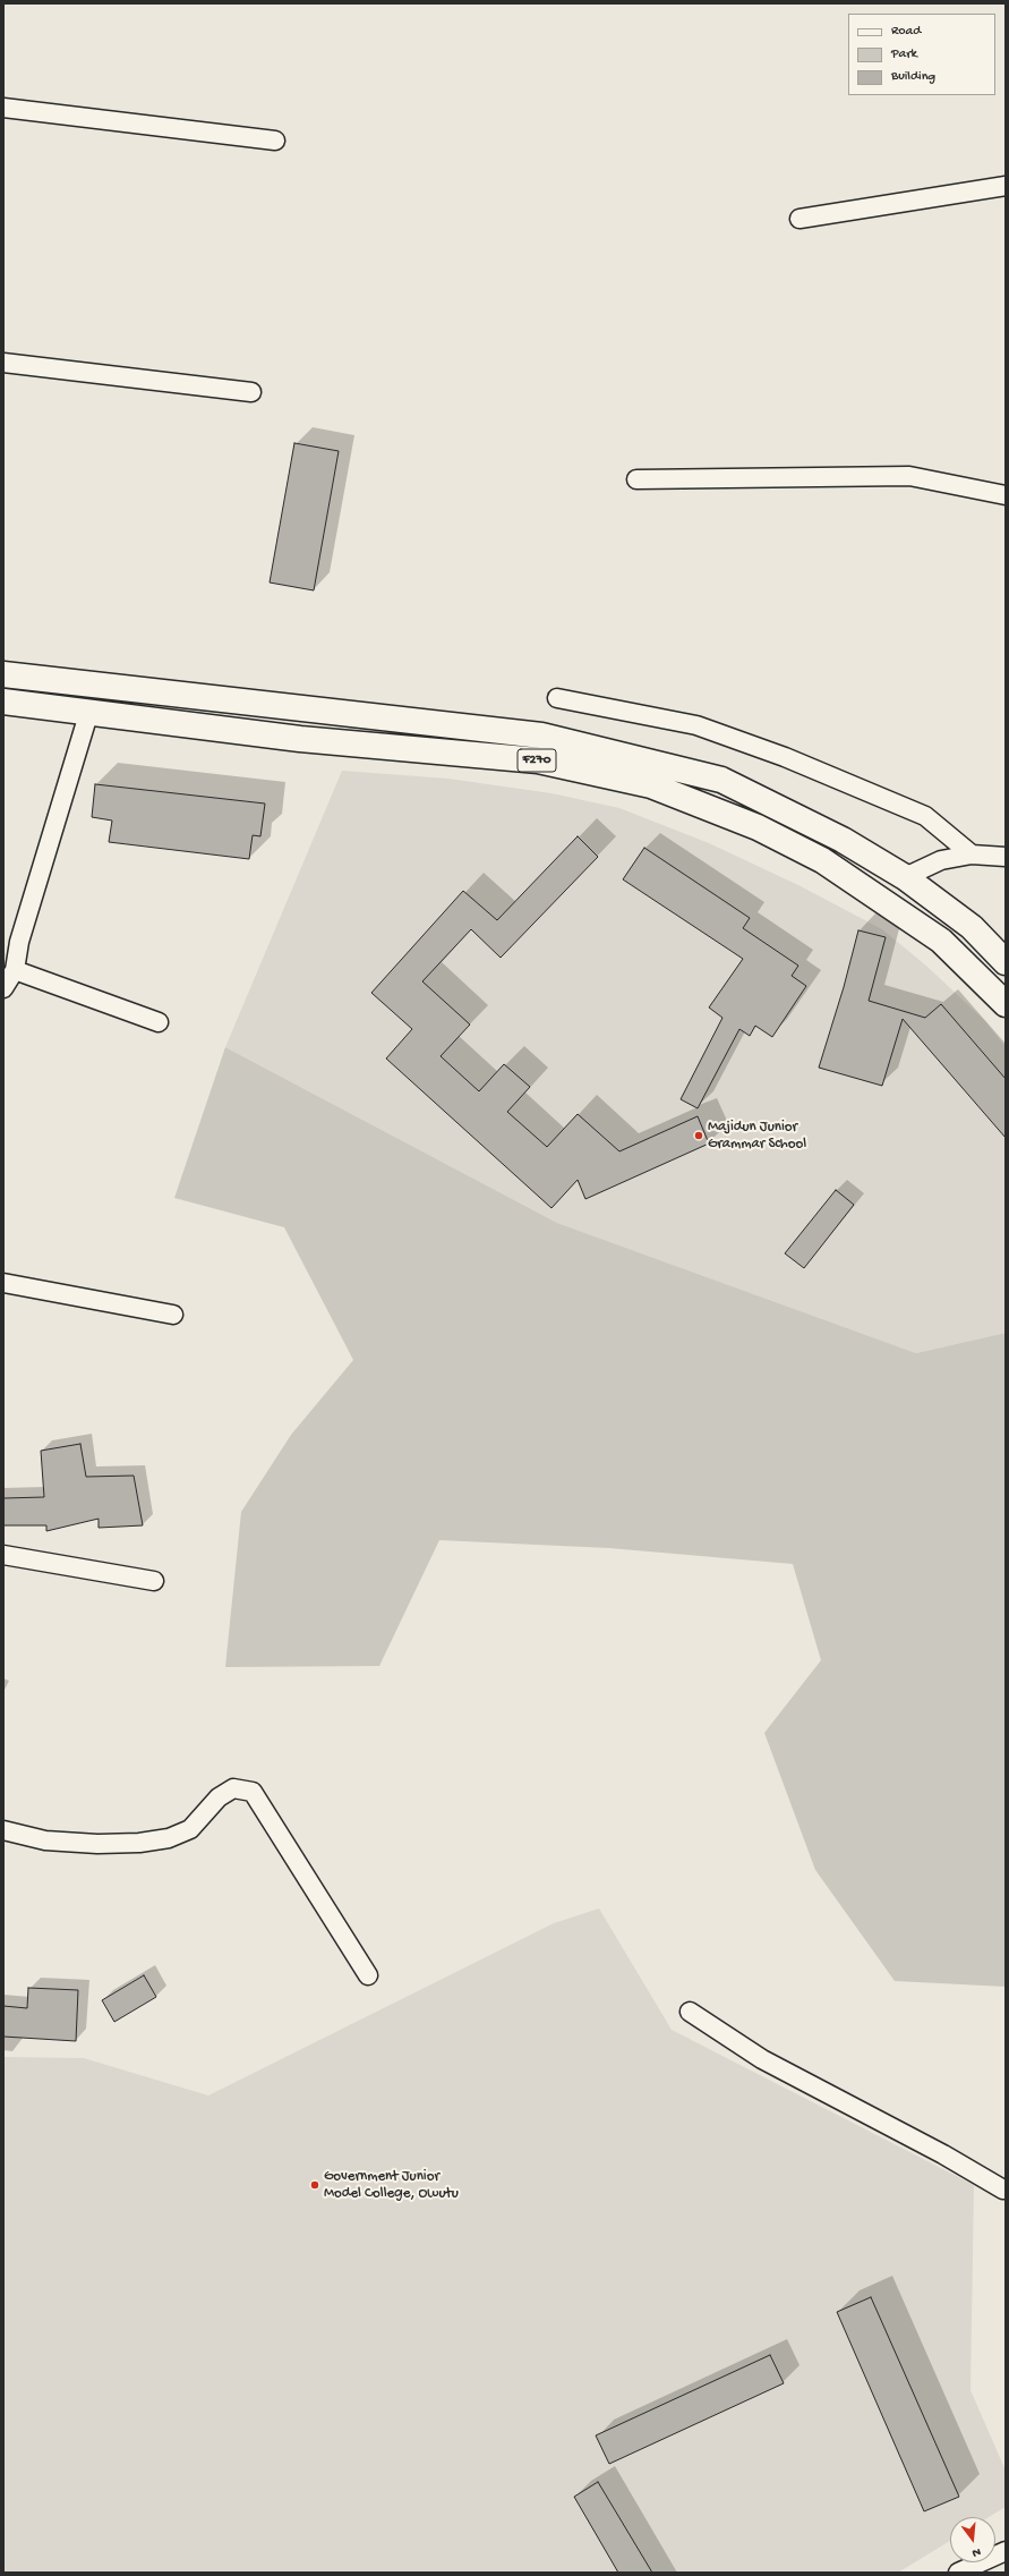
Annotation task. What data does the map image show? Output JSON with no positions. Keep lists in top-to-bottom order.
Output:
{
  "streets": {
    "main road": ["F270"]
  },
  "places": ["Majidun Junior Grammar School", "Government Junior Model College, Owutu"],
  "legend": ["Road", "Park", "Building"],
  "north": "bottom"
}
